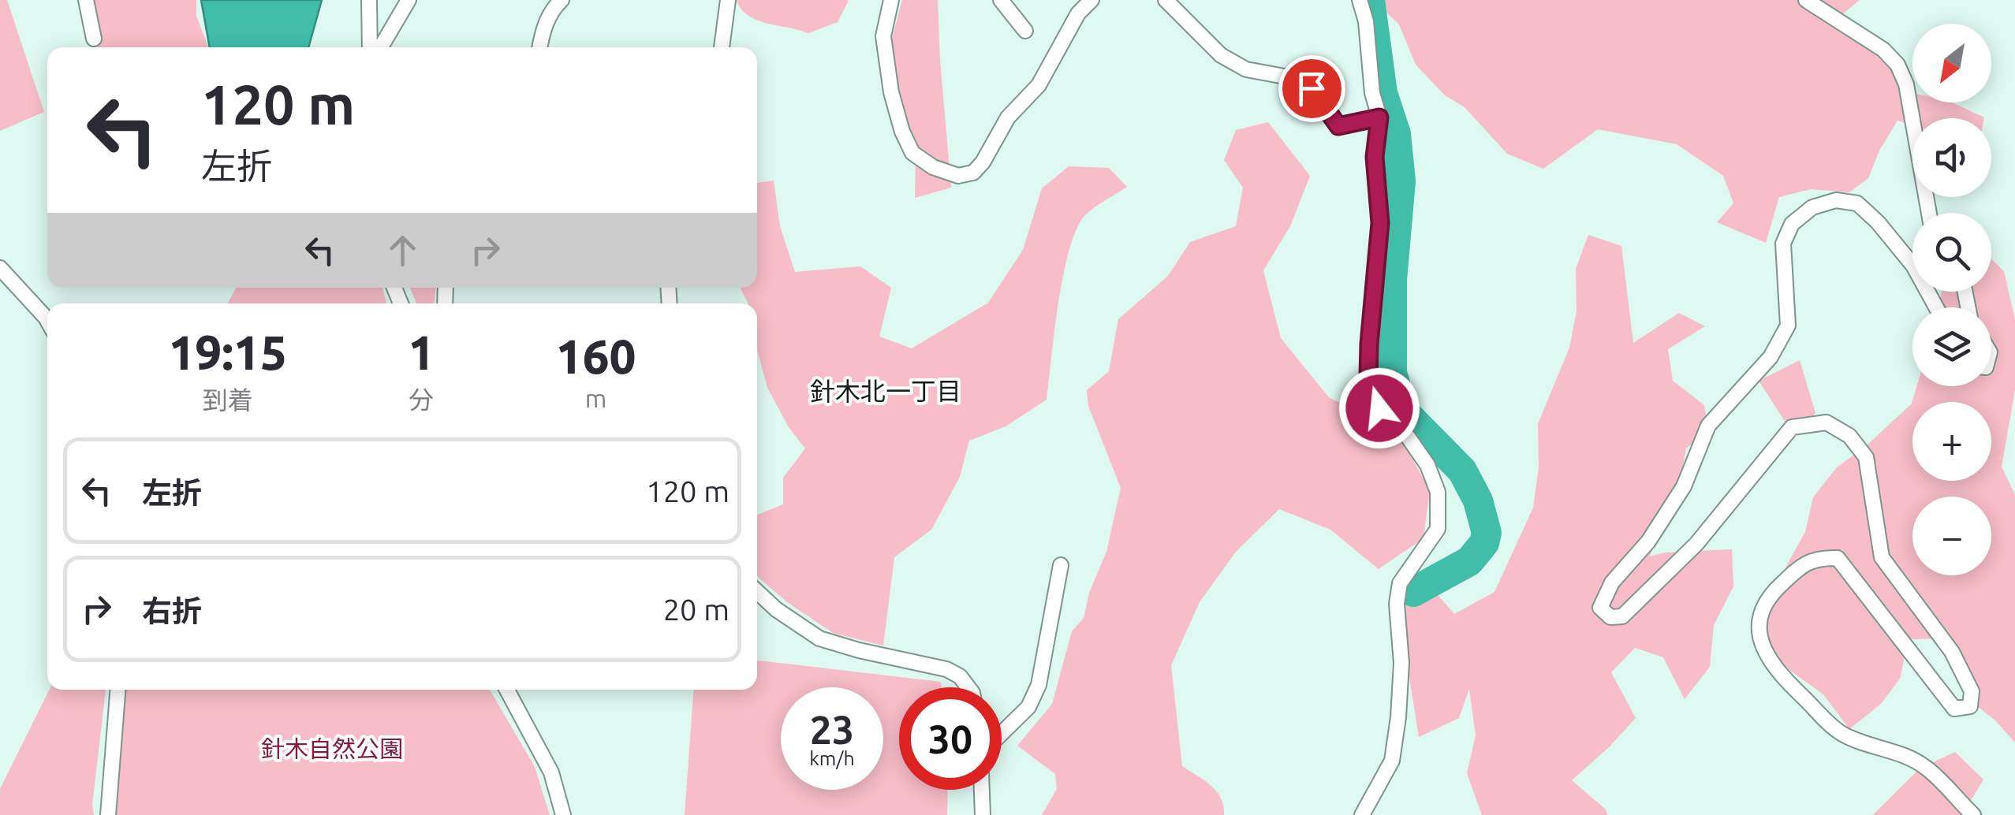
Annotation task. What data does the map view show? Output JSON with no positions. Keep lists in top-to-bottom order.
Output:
{
  "districts": ["針木北一丁目"],
  "parks": ["針木自然公園"],
  "north": "bottom left",
  "page": {
    "map_buttons": ["+", "−"],
    "turn": ["120 m", "左折"],
    "eta": [
      "19:15",
      "到着",
      "1",
      "分",
      "160",
      "m"
    ],
    "list": [
      {
        "name": "左折",
        "value": "120 m"
      },
      {
        "name": "右折",
        "value": "20 m"
      }
    ],
    "speed": "23 km/h",
    "limit": "30"
  }
}
